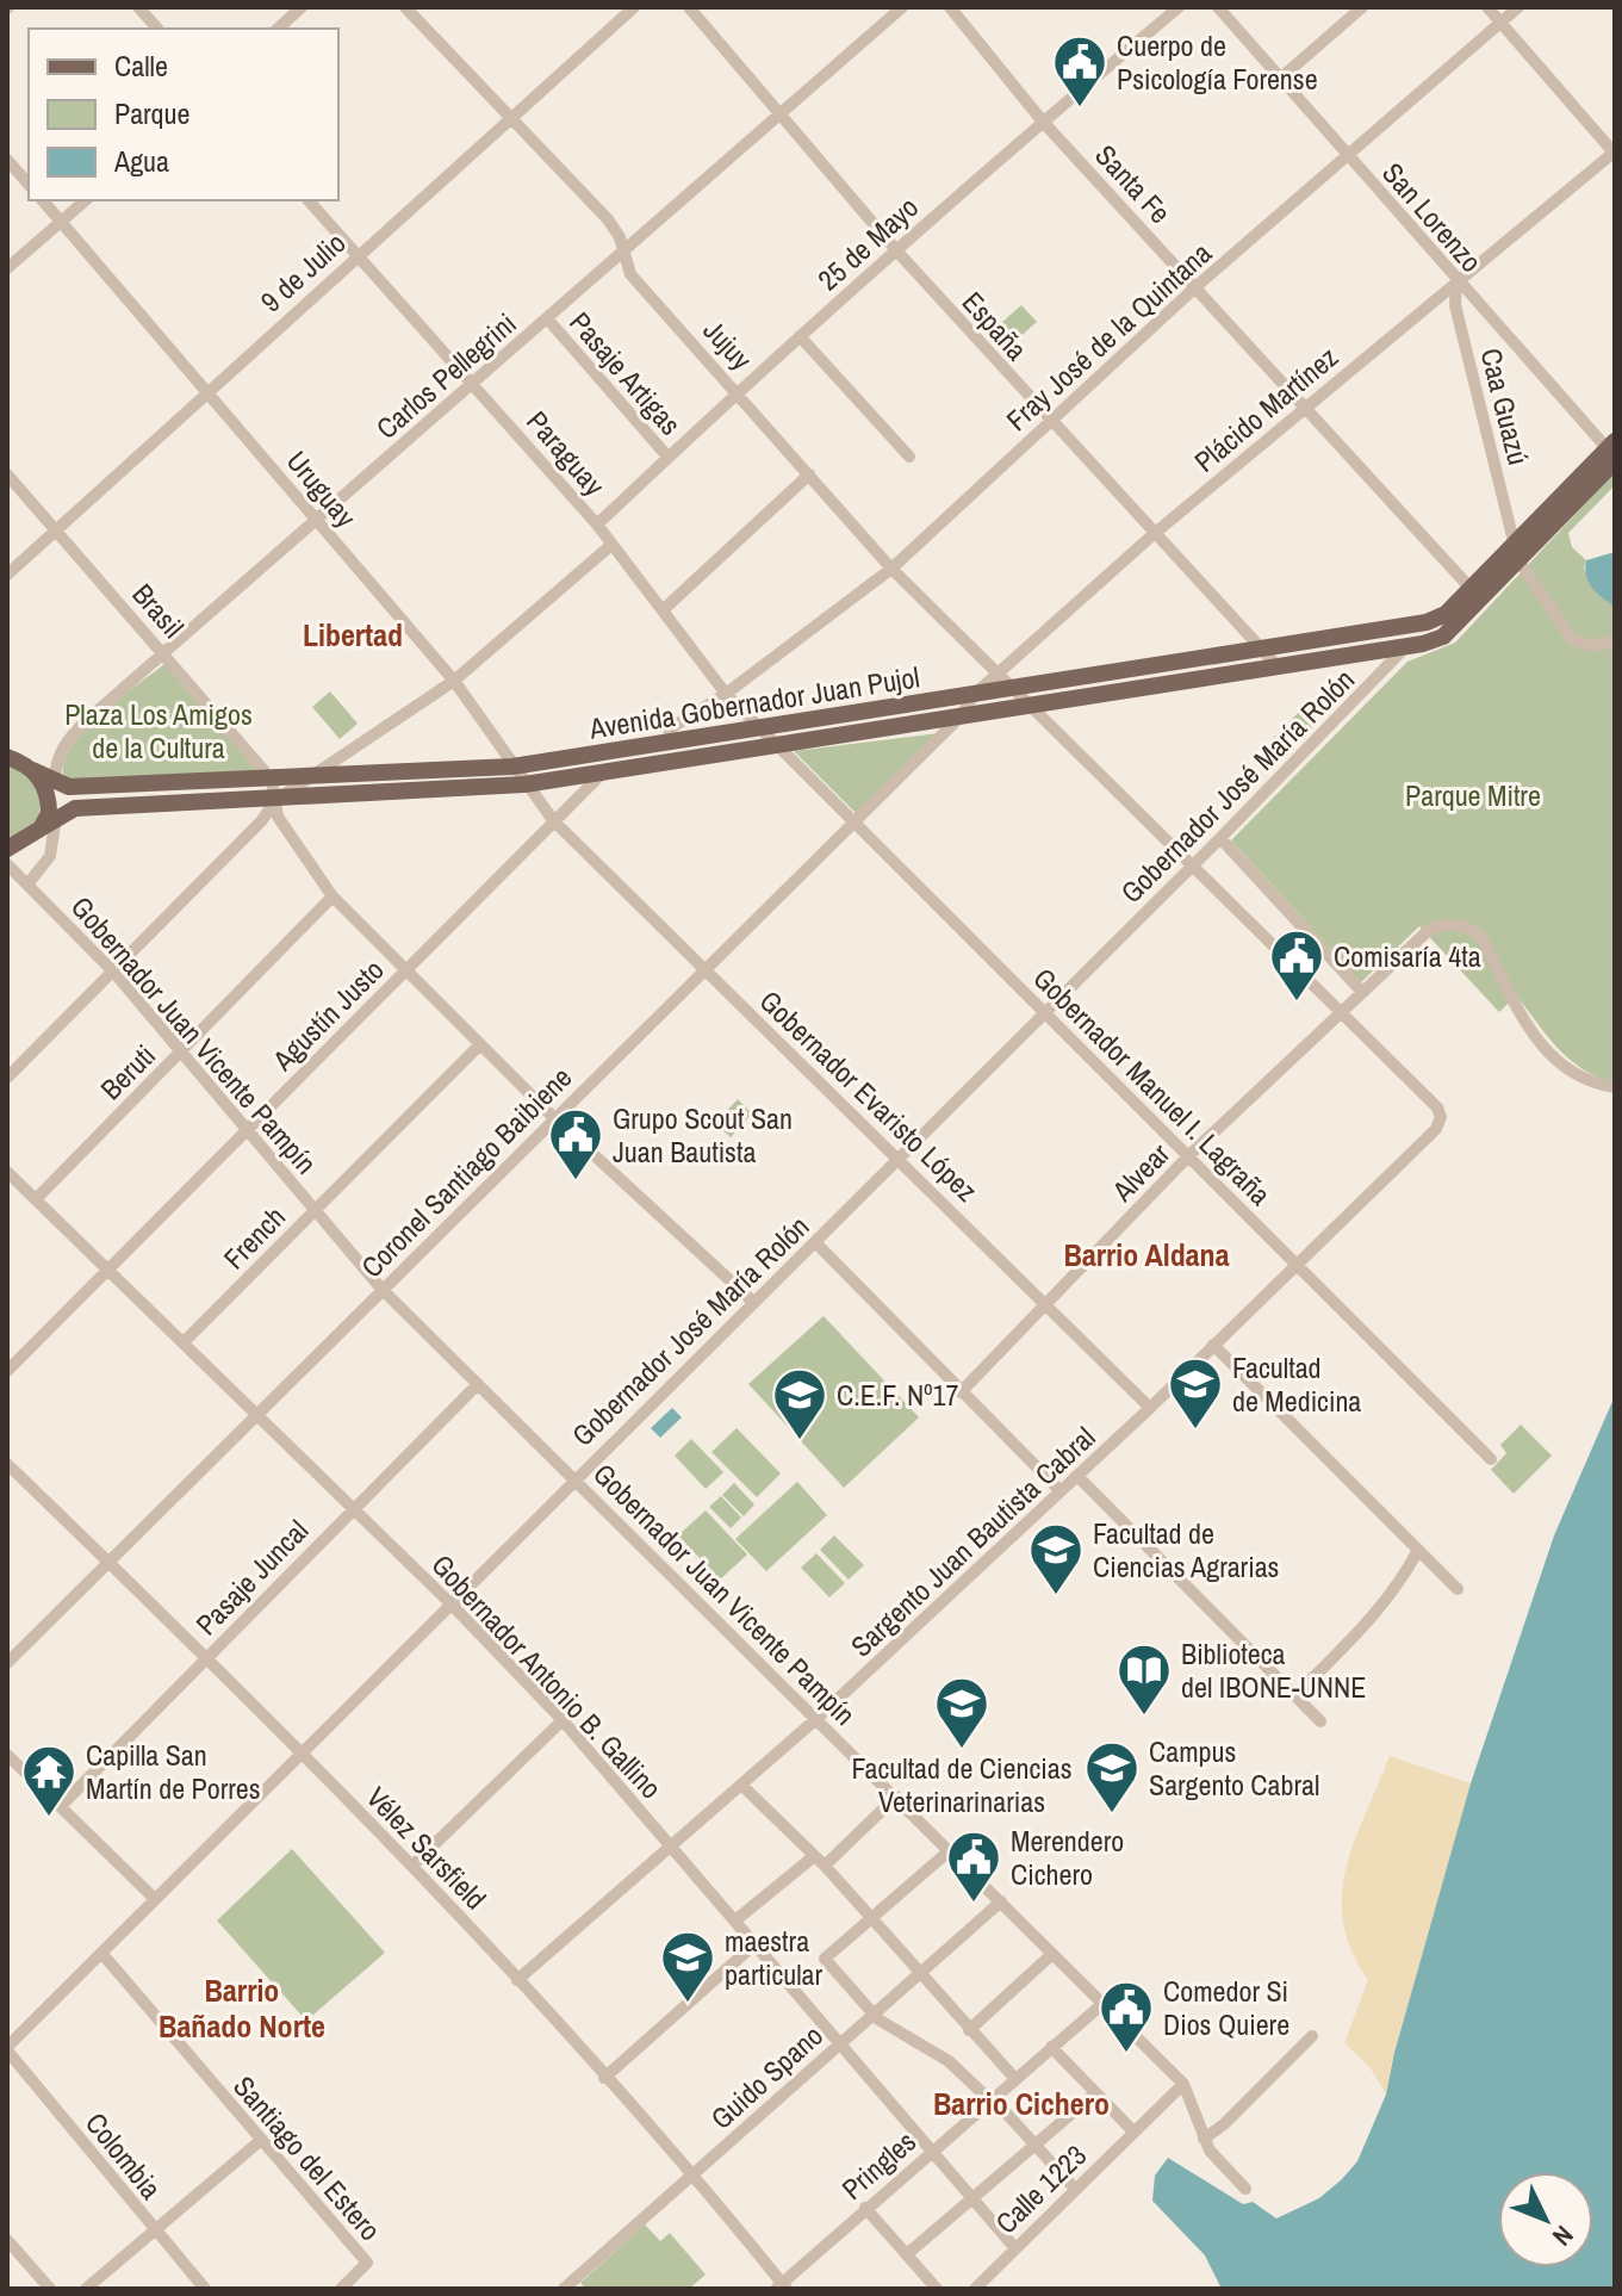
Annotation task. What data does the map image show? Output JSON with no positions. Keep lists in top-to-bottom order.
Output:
{
  "streets": {
    "main road": ["Avenida Gobernador Juan Pujol"],
    "street": [
      "Santa Fe",
      "San Lorenzo",
      "25 de Mayo",
      "9 de Julio",
      "España",
      "Fray José de la Quintana",
      "Jujuy",
      "Pasaje Artigas",
      "Carlos Pellegrini",
      "Caa Guazú",
      "Plácido Martínez",
      "Paraguay",
      "Uruguay",
      "Brasil",
      "Gobernador José María Rolón",
      "Agustín Justo",
      "Gobernador Juan Vicente Pampín",
      "Beruti",
      "Gobernador Manuel I. Lagraña",
      "Gobernador Evaristo López",
      "Coronel Santiago Baibiene",
      "Alvear",
      "French",
      "Sargento Juan Bautista Cabral",
      "Pasaje Juncal",
      "Gobernador Antonio B. Gallino",
      "Vélez Sarsfield",
      "Guido Spano",
      "Colombia",
      "Santiago del Estero",
      "Pringles",
      "Calle 1223"
    ]
  },
  "crossings": [
    ["Santa Fe", "25 de Mayo"],
    ["Santa Fe", "Fray José de la Quintana"],
    ["Santa Fe", "Plácido Martínez"],
    ["Santa Fe", "Avenida Gobernador Juan Pujol"],
    ["San Lorenzo", "Fray José de la Quintana"],
    ["San Lorenzo", "Caa Guazú"],
    ["San Lorenzo", "Plácido Martínez"],
    ["25 de Mayo", "España"],
    ["25 de Mayo", "Jujuy"],
    ["25 de Mayo", "Pasaje Artigas"],
    ["25 de Mayo", "Paraguay"],
    ["9 de Julio", "Jujuy"],
    ["9 de Julio", "Paraguay"],
    ["9 de Julio", "Uruguay"],
    ["9 de Julio", "Brasil"],
    ["España", "Fray José de la Quintana"],
    ["España", "Carlos Pellegrini"],
    ["España", "Plácido Martínez"],
    ["España", "Avenida Gobernador Juan Pujol"],
    ["Fray José de la Quintana", "Jujuy"],
    ["Fray José de la Quintana", "Paraguay"],
    ["Jujuy", "Carlos Pellegrini"],
    ["Jujuy", "Plácido Martínez"],
    ["Jujuy", "Avenida Gobernador Juan Pujol"],
    ["Jujuy", "Gobernador José María Rolón"],
    ["Jujuy", "Alvear"],
    ["Jujuy", "Sargento Juan Bautista Cabral"],
    ["Pasaje Artigas", "Carlos Pellegrini"],
    ["Carlos Pellegrini", "Paraguay"],
    ["Carlos Pellegrini", "Uruguay"],
    ["Carlos Pellegrini", "Brasil"],
    ["Carlos Pellegrini", "Avenida Gobernador Juan Pujol"],
    ["Caa Guazú", "Plácido Martínez"],
    ["Plácido Martínez", "Avenida Gobernador Juan Pujol"],
    ["Plácido Martínez", "Coronel Santiago Baibiene"],
    ["Paraguay", "Avenida Gobernador Juan Pujol"],
    ["Paraguay", "Gobernador Manuel I. Lagraña"],
    ["Uruguay", "Avenida Gobernador Juan Pujol"],
    ["Uruguay", "Agustín Justo"],
    ["Uruguay", "Gobernador Evaristo López"],
    ["Brasil", "Avenida Gobernador Juan Pujol"],
    ["Avenida Gobernador Juan Pujol", "Gobernador José María Rolón"],
    ["Avenida Gobernador Juan Pujol", "Agustín Justo"],
    ["Avenida Gobernador Juan Pujol", "Gobernador Manuel I. Lagraña"],
    ["Avenida Gobernador Juan Pujol", "Coronel Santiago Baibiene"],
    ["Gobernador José María Rolón", "Gobernador Juan Vicente Pampín"],
    ["Gobernador José María Rolón", "Gobernador Manuel I. Lagraña"],
    ["Gobernador José María Rolón", "Gobernador Evaristo López"],
    ["Gobernador José María Rolón", "Gobernador Antonio B. Gallino"],
    ["Gobernador José María Rolón", "Vélez Sarsfield"],
    ["Gobernador José María Rolón", "Colombia"],
    ["Gobernador José María Rolón", "Santiago del Estero"],
    ["Agustín Justo", "Gobernador Juan Vicente Pampín"],
    ["Agustín Justo", "Gobernador Evaristo López"],
    ["Agustín Justo", "Gobernador Antonio B. Gallino"],
    ["Gobernador Juan Vicente Pampín", "Beruti"],
    ["Gobernador Juan Vicente Pampín", "Coronel Santiago Baibiene"],
    ["Gobernador Juan Vicente Pampín", "French"],
    ["Gobernador Juan Vicente Pampín", "Sargento Juan Bautista Cabral"],
    ["Gobernador Juan Vicente Pampín", "Pasaje Juncal"],
    ["Gobernador Juan Vicente Pampín", "Guido Spano"],
    ["Gobernador Juan Vicente Pampín", "Pringles"],
    ["Gobernador Juan Vicente Pampín", "Calle 1223"],
    ["Beruti", "Gobernador Antonio B. Gallino"],
    ["Gobernador Manuel I. Lagraña", "Coronel Santiago Baibiene"],
    ["Gobernador Manuel I. Lagraña", "Alvear"],
    ["Gobernador Manuel I. Lagraña", "Sargento Juan Bautista Cabral"],
    ["Gobernador Evaristo López", "Coronel Santiago Baibiene"],
    ["Gobernador Evaristo López", "Alvear"],
    ["Gobernador Evaristo López", "Sargento Juan Bautista Cabral"],
    ["Coronel Santiago Baibiene", "Gobernador Antonio B. Gallino"],
    ["Coronel Santiago Baibiene", "Vélez Sarsfield"],
    ["French", "Gobernador Antonio B. Gallino"],
    ["Sargento Juan Bautista Cabral", "Gobernador Antonio B. Gallino"],
    ["Sargento Juan Bautista Cabral", "Vélez Sarsfield"],
    ["Pasaje Juncal", "Gobernador Antonio B. Gallino"],
    ["Pasaje Juncal", "Vélez Sarsfield"],
    ["Gobernador Antonio B. Gallino", "Guido Spano"],
    ["Gobernador Antonio B. Gallino", "Pringles"],
    ["Gobernador Antonio B. Gallino", "Calle 1223"],
    ["Vélez Sarsfield", "Guido Spano"],
    ["Vélez Sarsfield", "Pringles"]
  ],
  "districts": [
    "Libertad",
    "Barrio Aldana",
    "Barrio Bañado Norte",
    "Barrio Cichero"
  ],
  "parks": ["Plaza Los Amigos de la Cultura", "Parque Mitre"],
  "places": {
    "public building": [
      "Cuerpo de Psicología Forense",
      "Comisaría 4ta",
      "Grupo Scout San Juan Bautista",
      "Merendero Cichero",
      "Comedor Si Dios Quiere"
    ],
    "school or university": [
      "Facultad de Medicina",
      "C.E.F. Nº17",
      "Facultad de Ciencias Agrarias",
      "Facultad de Ciencias Veterinarinarias",
      "Campus Sargento Cabral",
      "maestra particular"
    ],
    "library": ["Biblioteca del IBONE-UNNE"],
    "temple": ["Capilla San Martín de Porres"]
  },
  "legend": ["Calle", "Parque", "Agua"],
  "north": "bottom right"
}
